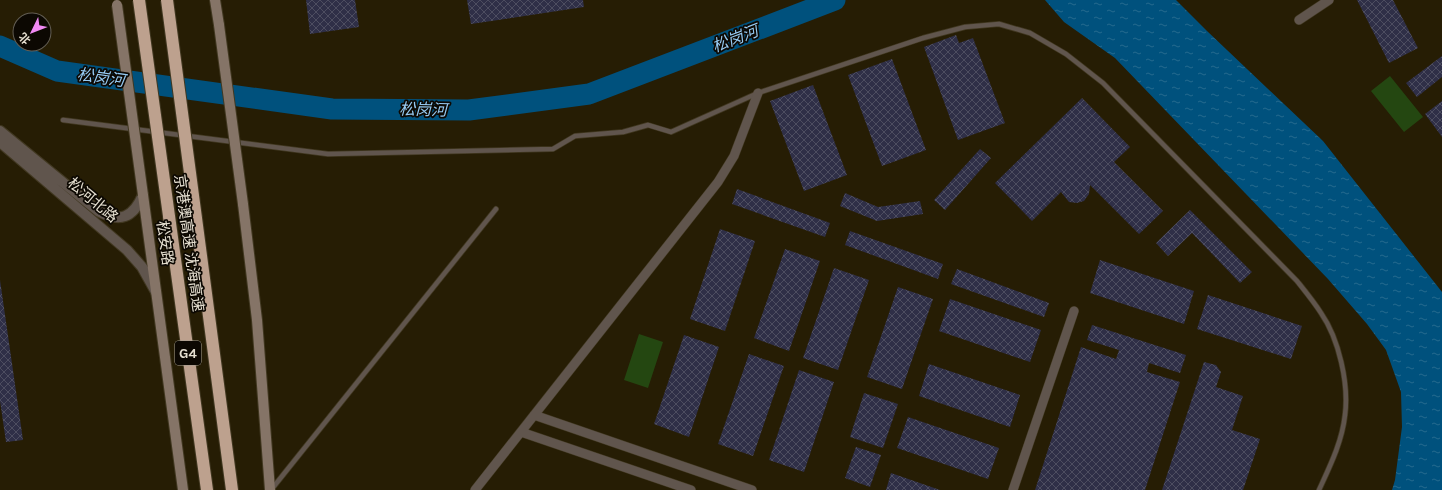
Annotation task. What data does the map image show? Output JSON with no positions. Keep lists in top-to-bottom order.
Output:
{
  "streets": {
    "highway": ["京港澳高速 沈海高速", "G4"],
    "main road": ["松安路"],
    "street": ["松河北路"]
  },
  "crossings": [
    ["松河北路", "松安路"]
  ],
  "water": ["松岗河"],
  "north": "bottom left"
}
